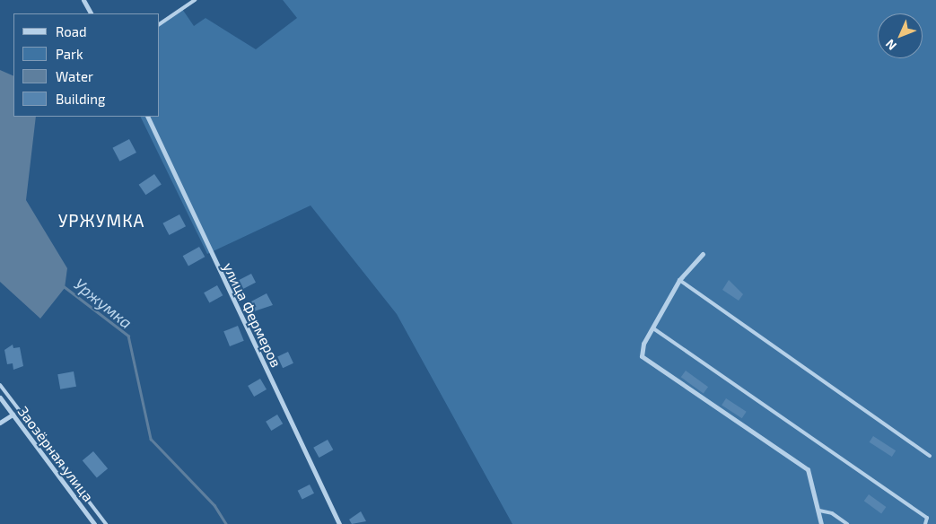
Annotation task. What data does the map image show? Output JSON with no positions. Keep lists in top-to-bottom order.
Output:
{
  "streets": {
    "street": ["улица Фермеров", "Заозёрная улица"]
  },
  "districts": ["УРЖУМКА"],
  "water": ["Уржумка"],
  "legend": [
    "Road",
    "Park",
    "Water",
    "Building"
  ],
  "north": "bottom left"
}
